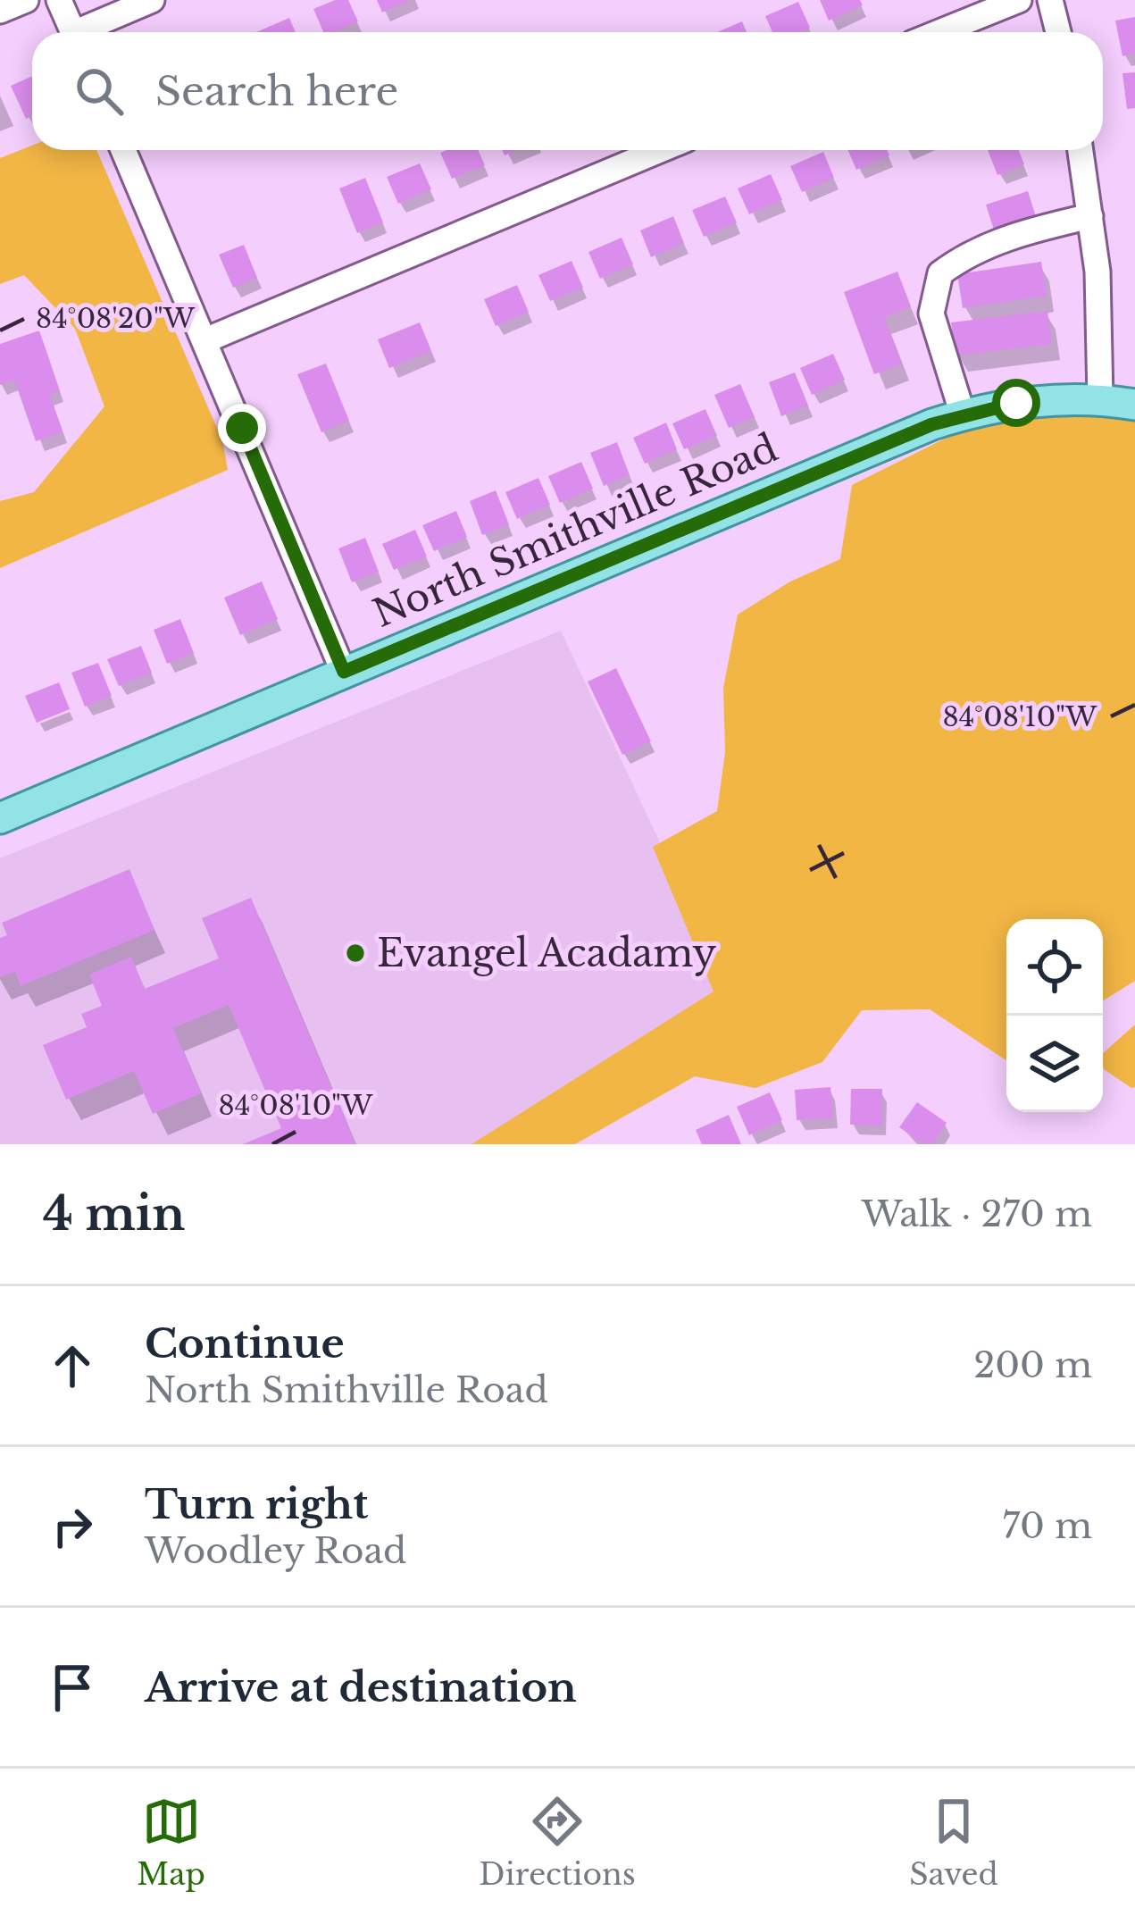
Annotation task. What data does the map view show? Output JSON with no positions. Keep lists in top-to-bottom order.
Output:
{
  "streets": {
    "main road": ["North Smithville Road"]
  },
  "places": ["Evangel Acadamy"],
  "page": {
    "search": "Search here",
    "heading": ["4 min", "Walk · 270 m"],
    "list": [
      ["Continue", "North Smithville Road", "200 m"],
      ["Turn right", "Woodley Road", "70 m"],
      "Arrive at destination"
    ],
    "nav": ["Map", "Directions", "Saved"]
  },
  "coordinates": ["84°08'20\"W", "84°08'10\"W"]
}
